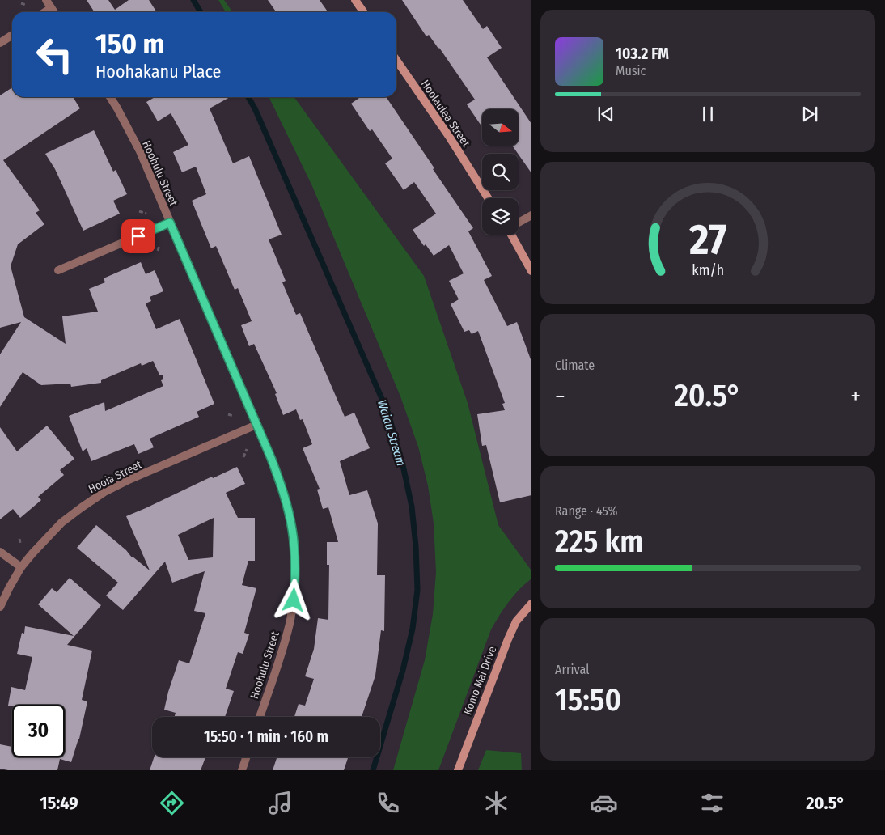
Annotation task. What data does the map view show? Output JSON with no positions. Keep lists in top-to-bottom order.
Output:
{
  "streets": {
    "street": [
      "Hoolaulea Street",
      "Hoohulu Street",
      "Hooia Street",
      "Komo Mai Drive"
    ]
  },
  "crossings": [
    ["Hoohulu Street", "Hooia Street"]
  ],
  "water": ["Waiau Stream"],
  "north": "right",
  "page": {
    "turn": ["150 m", "Hoohakanu Place"],
    "song": ["103.2 FM", "Music"],
    "tile": [
      "Climate",
      ["Range · 45%", "225 km"],
      ["Arrival", "15:50"]
    ],
    "heat": ["−", "20.5°", "+"],
    "limit": "30",
    "trip": "15:50 · 1 min · 160 m",
    "tabs": ["15:49", "20.5°"],
    "gauge": ["27", "km/h"]
  }
}
